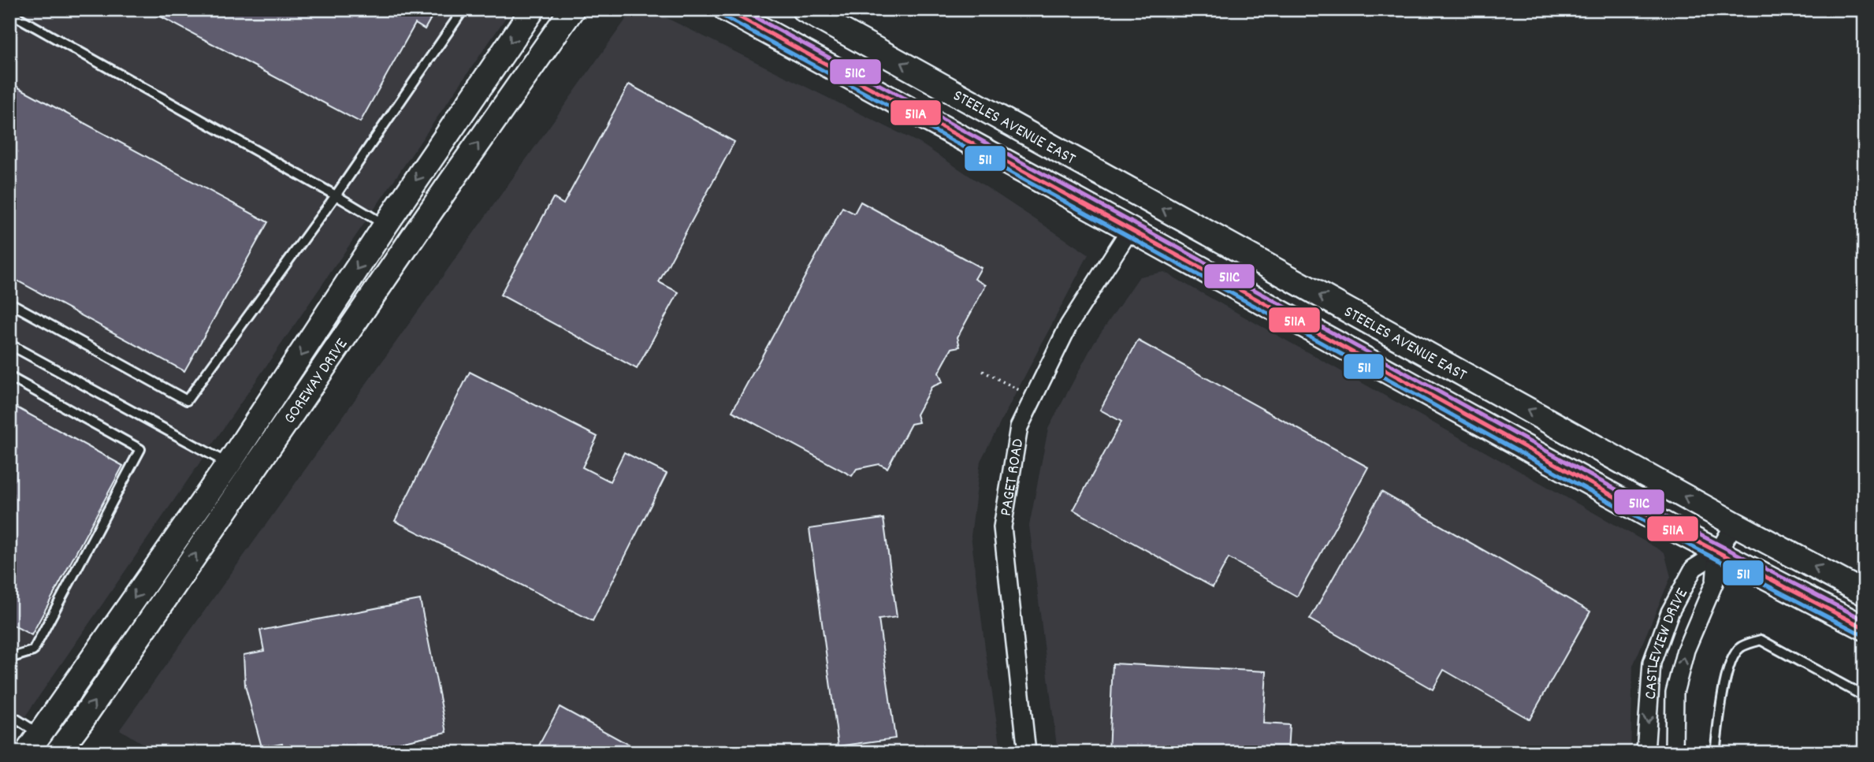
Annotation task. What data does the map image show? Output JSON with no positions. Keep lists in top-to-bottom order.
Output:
{
  "streets": {
    "main road": ["STEELES AVENUE EAST", "GOREWAY DRIVE"],
    "street": ["PAGET ROAD", "CASTLEVIEW DRIVE"]
  },
  "crossings": [
    ["STEELES AVENUE EAST", "PAGET ROAD"],
    ["STEELES AVENUE EAST", "CASTLEVIEW DRIVE"]
  ],
  "lines": ["transit line 511A", "transit line 511C", "transit line 511"]
}
